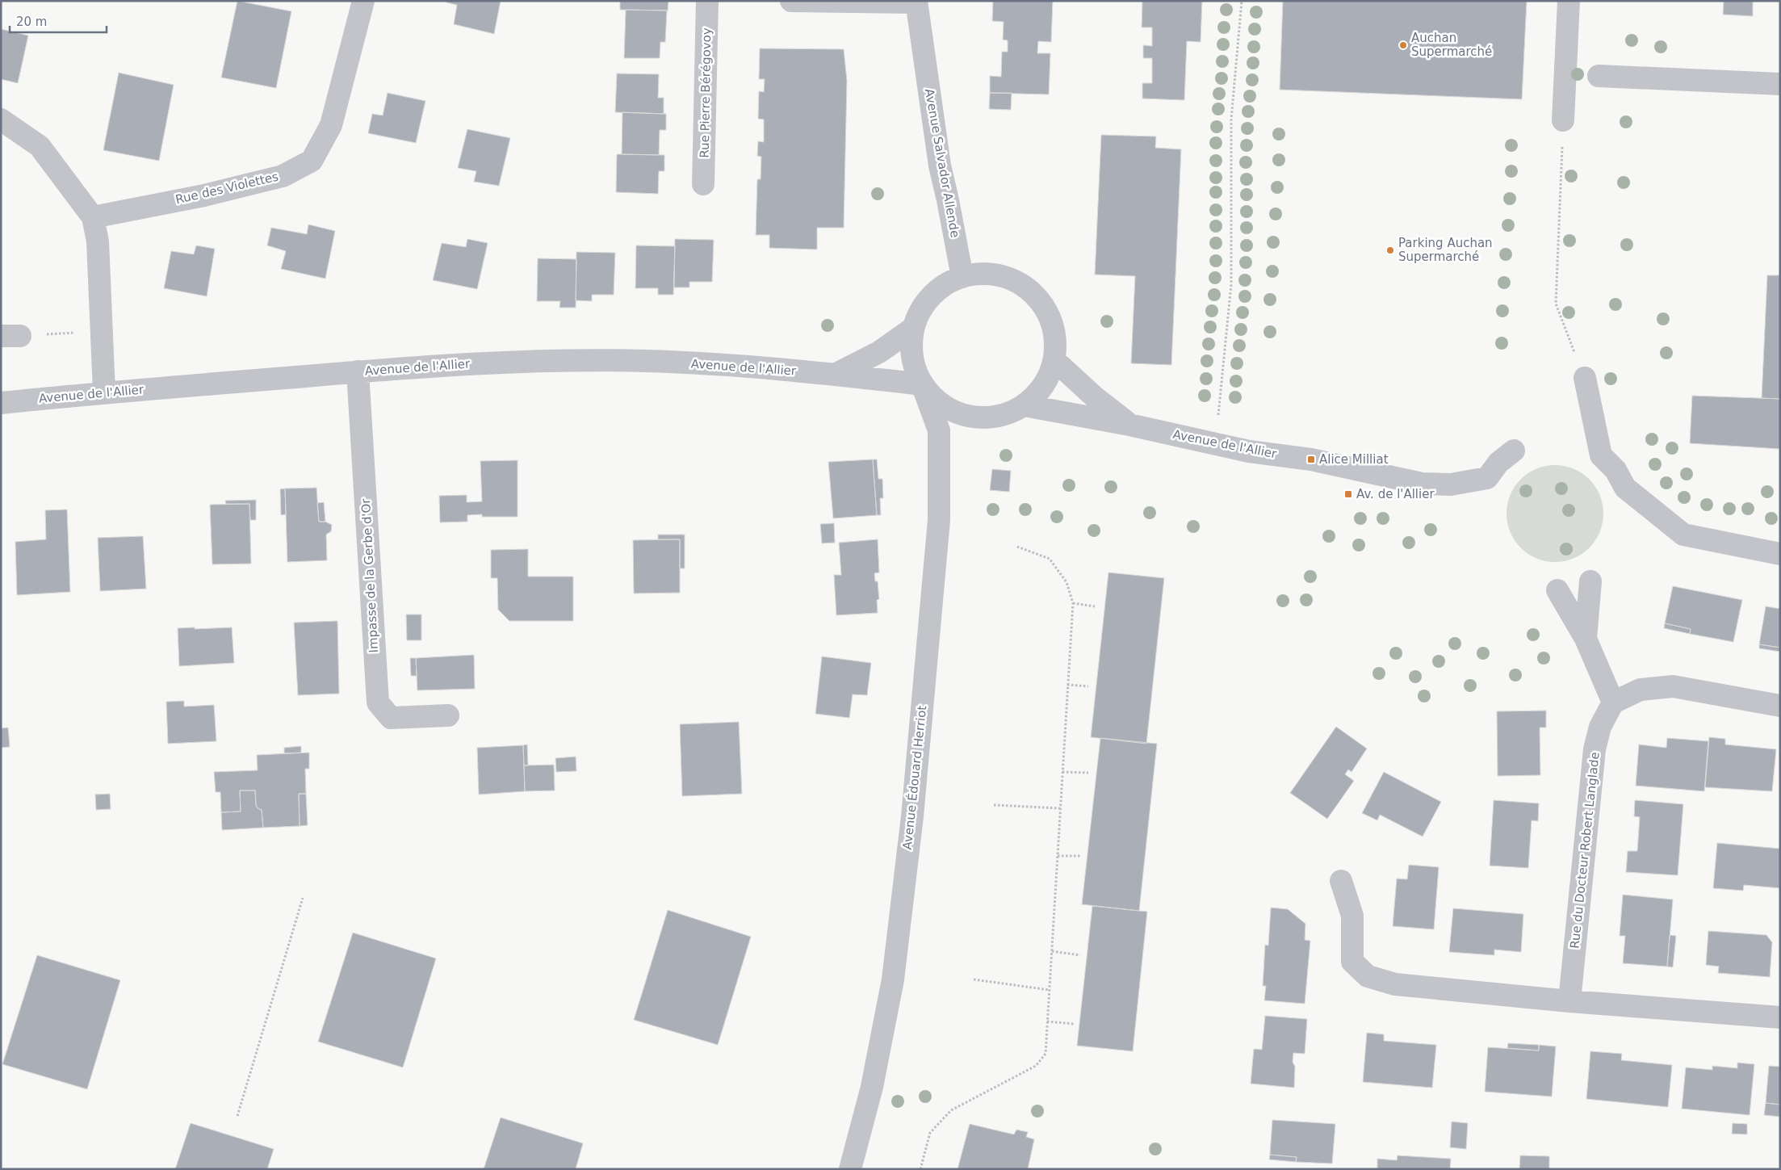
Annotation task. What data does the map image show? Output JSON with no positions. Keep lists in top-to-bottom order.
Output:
{
  "streets": {
    "street": [
      "Rue Pierre Bérégovoy",
      "Avenue Salvador Allende",
      "Rue des Violettes",
      "Avenue de l'Allier",
      "Impasse de la Gerbe d'Or",
      "Avenue Édouard Herriot",
      "Rue du Docteur Robert Langlade"
    ]
  },
  "crossings": [
    ["Avenue Salvador Allende", "Avenue de l'Allier"],
    ["Avenue Salvador Allende", "Avenue Édouard Herriot"],
    ["Avenue de l'Allier", "Impasse de la Gerbe d'Or"],
    ["Avenue de l'Allier", "Avenue Édouard Herriot"]
  ],
  "places": {
    "other": ["Auchan Supermarché", "Parking Auchan Supermarché"],
    "transit": ["Alice Milliat", "Av. de l'Allier"]
  },
  "scale_bar": "20 m"
}
